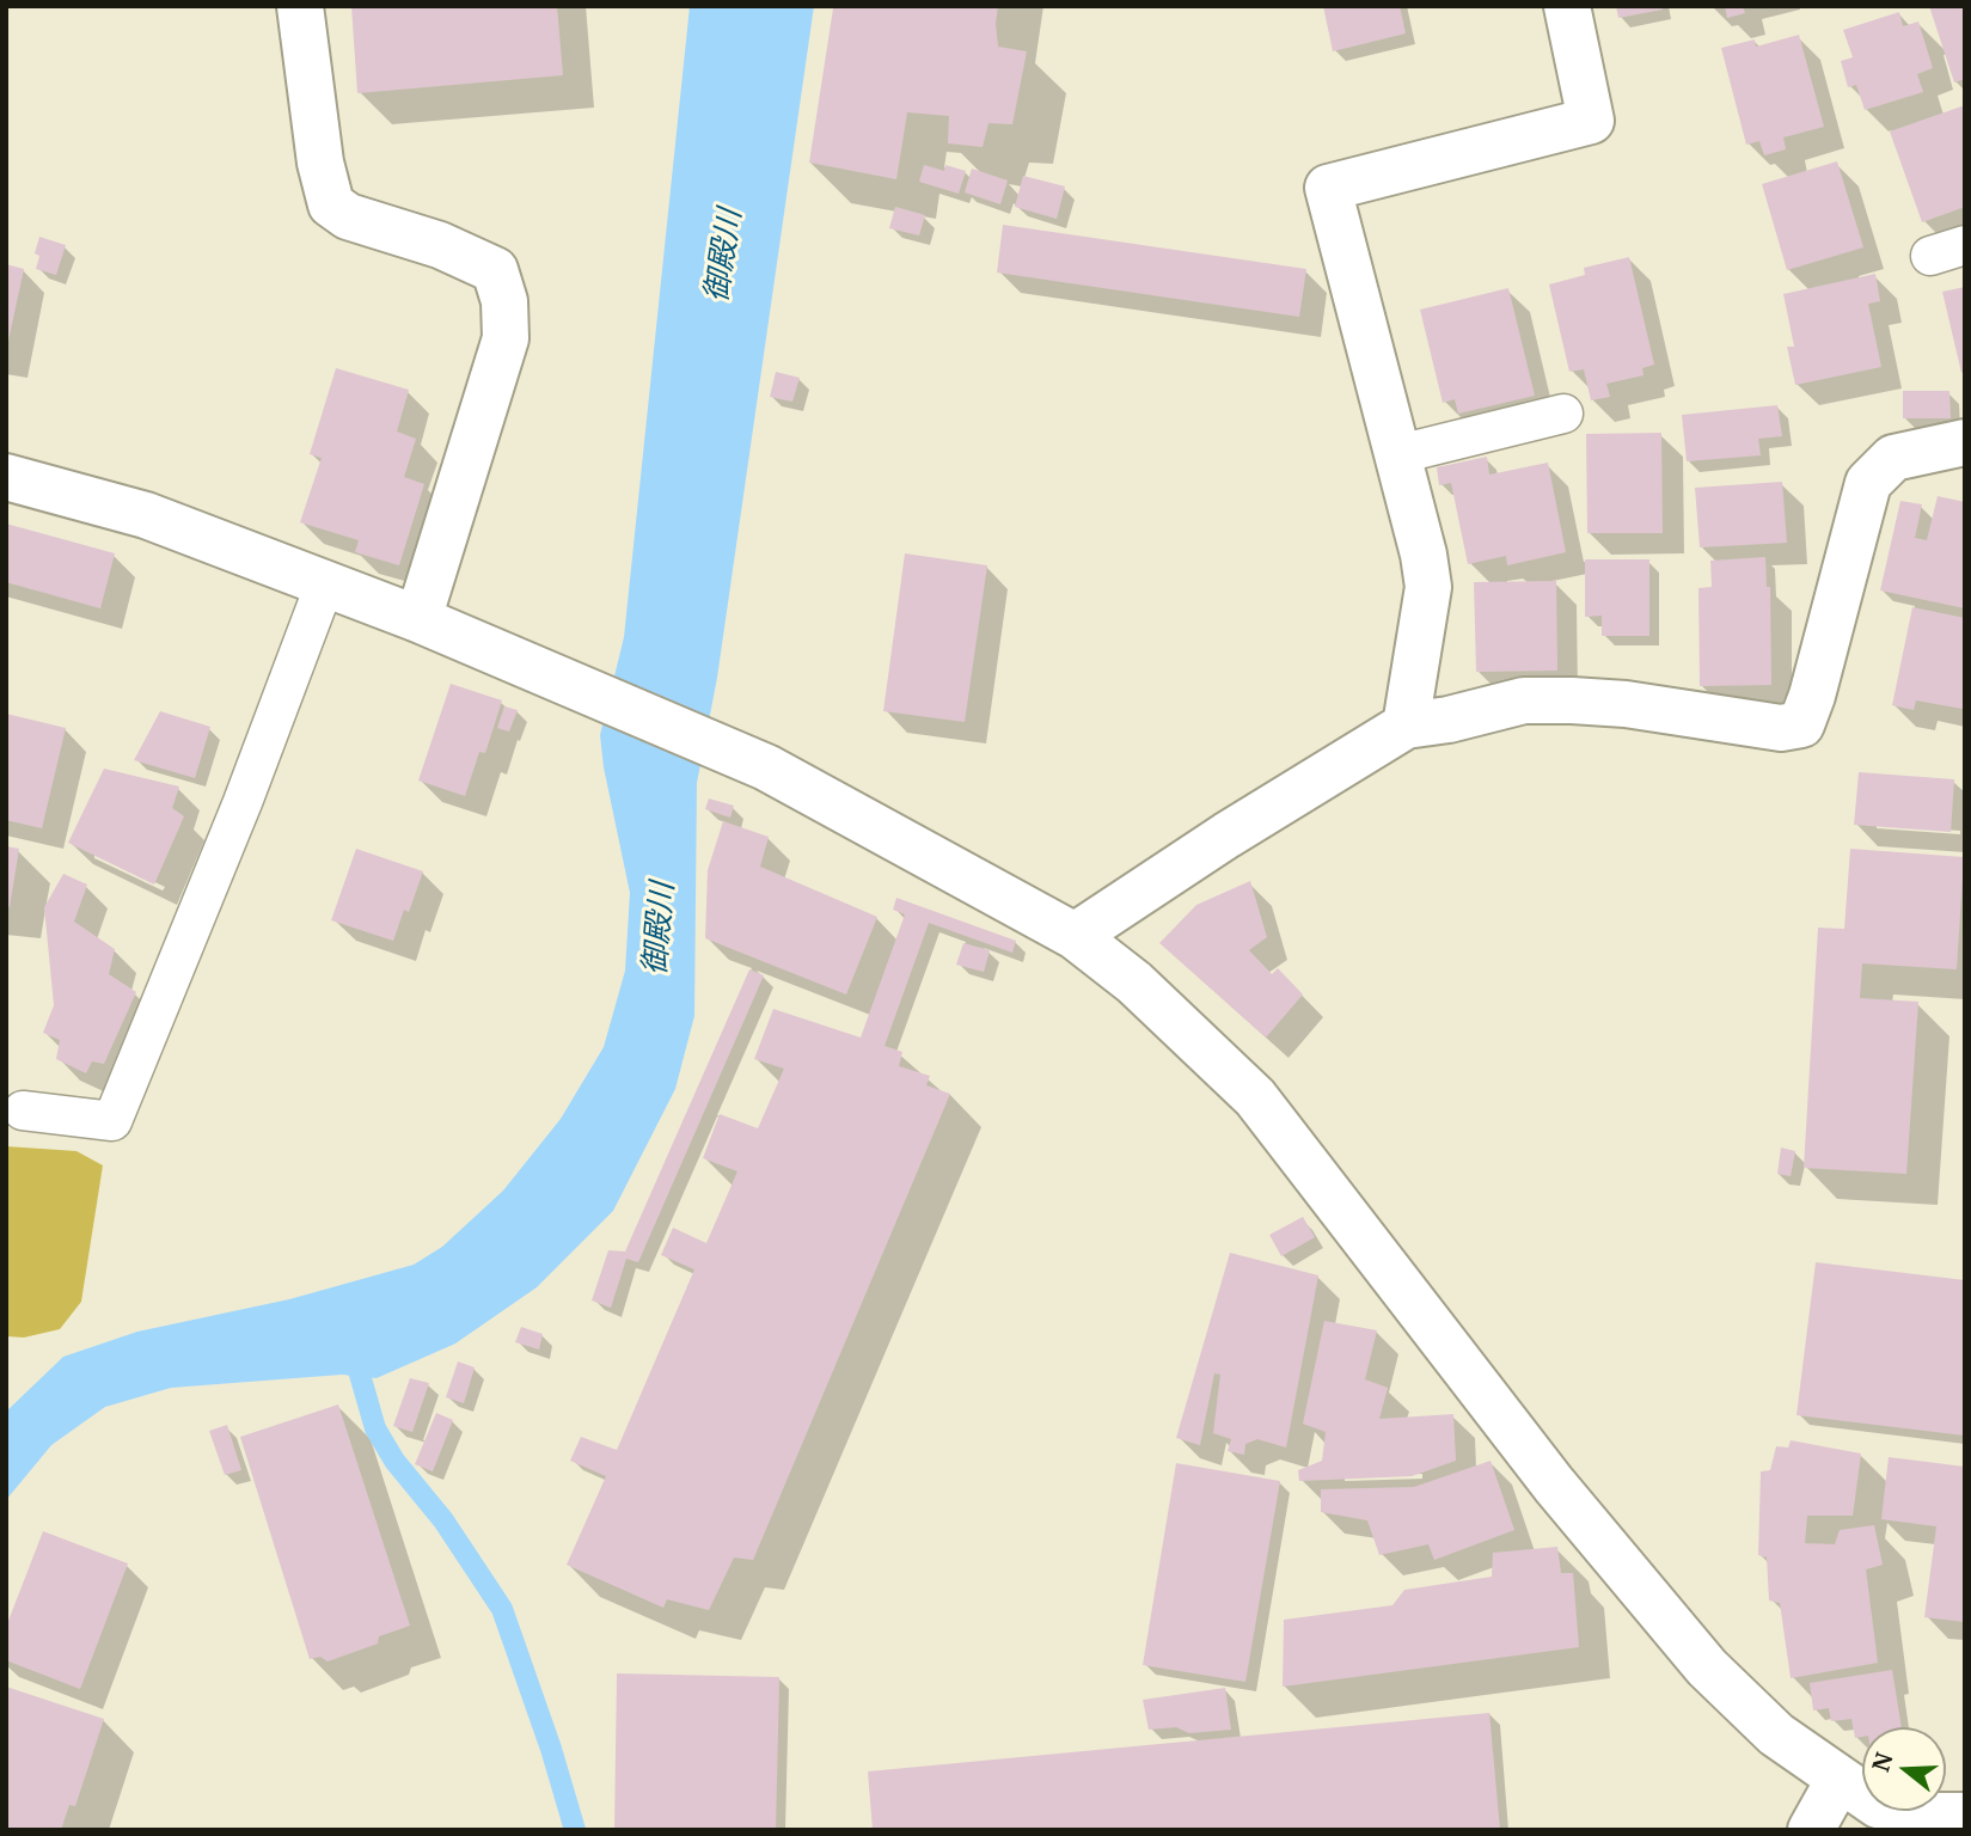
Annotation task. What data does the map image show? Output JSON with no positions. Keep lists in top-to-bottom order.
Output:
{
  "water": ["御殿川"],
  "north": "left"
}
